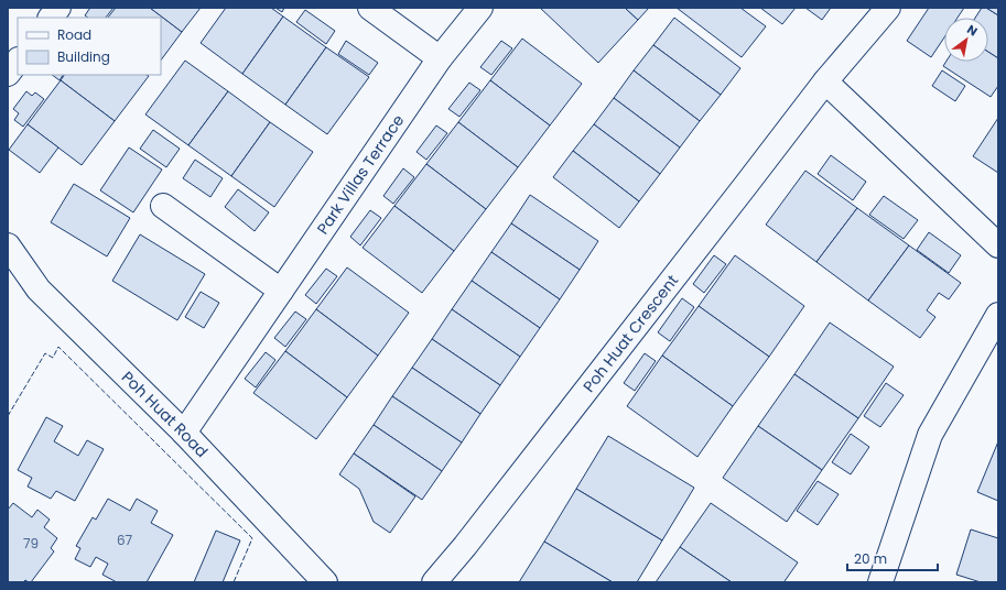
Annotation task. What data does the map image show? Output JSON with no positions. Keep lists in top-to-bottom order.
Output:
{
  "streets": {
    "street": ["Park Villas Terrace", "Poh Huat Crescent", "Poh Huat Road"]
  },
  "crossings": [
    ["Park Villas Terrace", "Poh Huat Road"]
  ],
  "house_numbers": ["67", "79"],
  "legend": ["Road", "Building"],
  "scale_bar": "20 m",
  "north": "top right"
}
